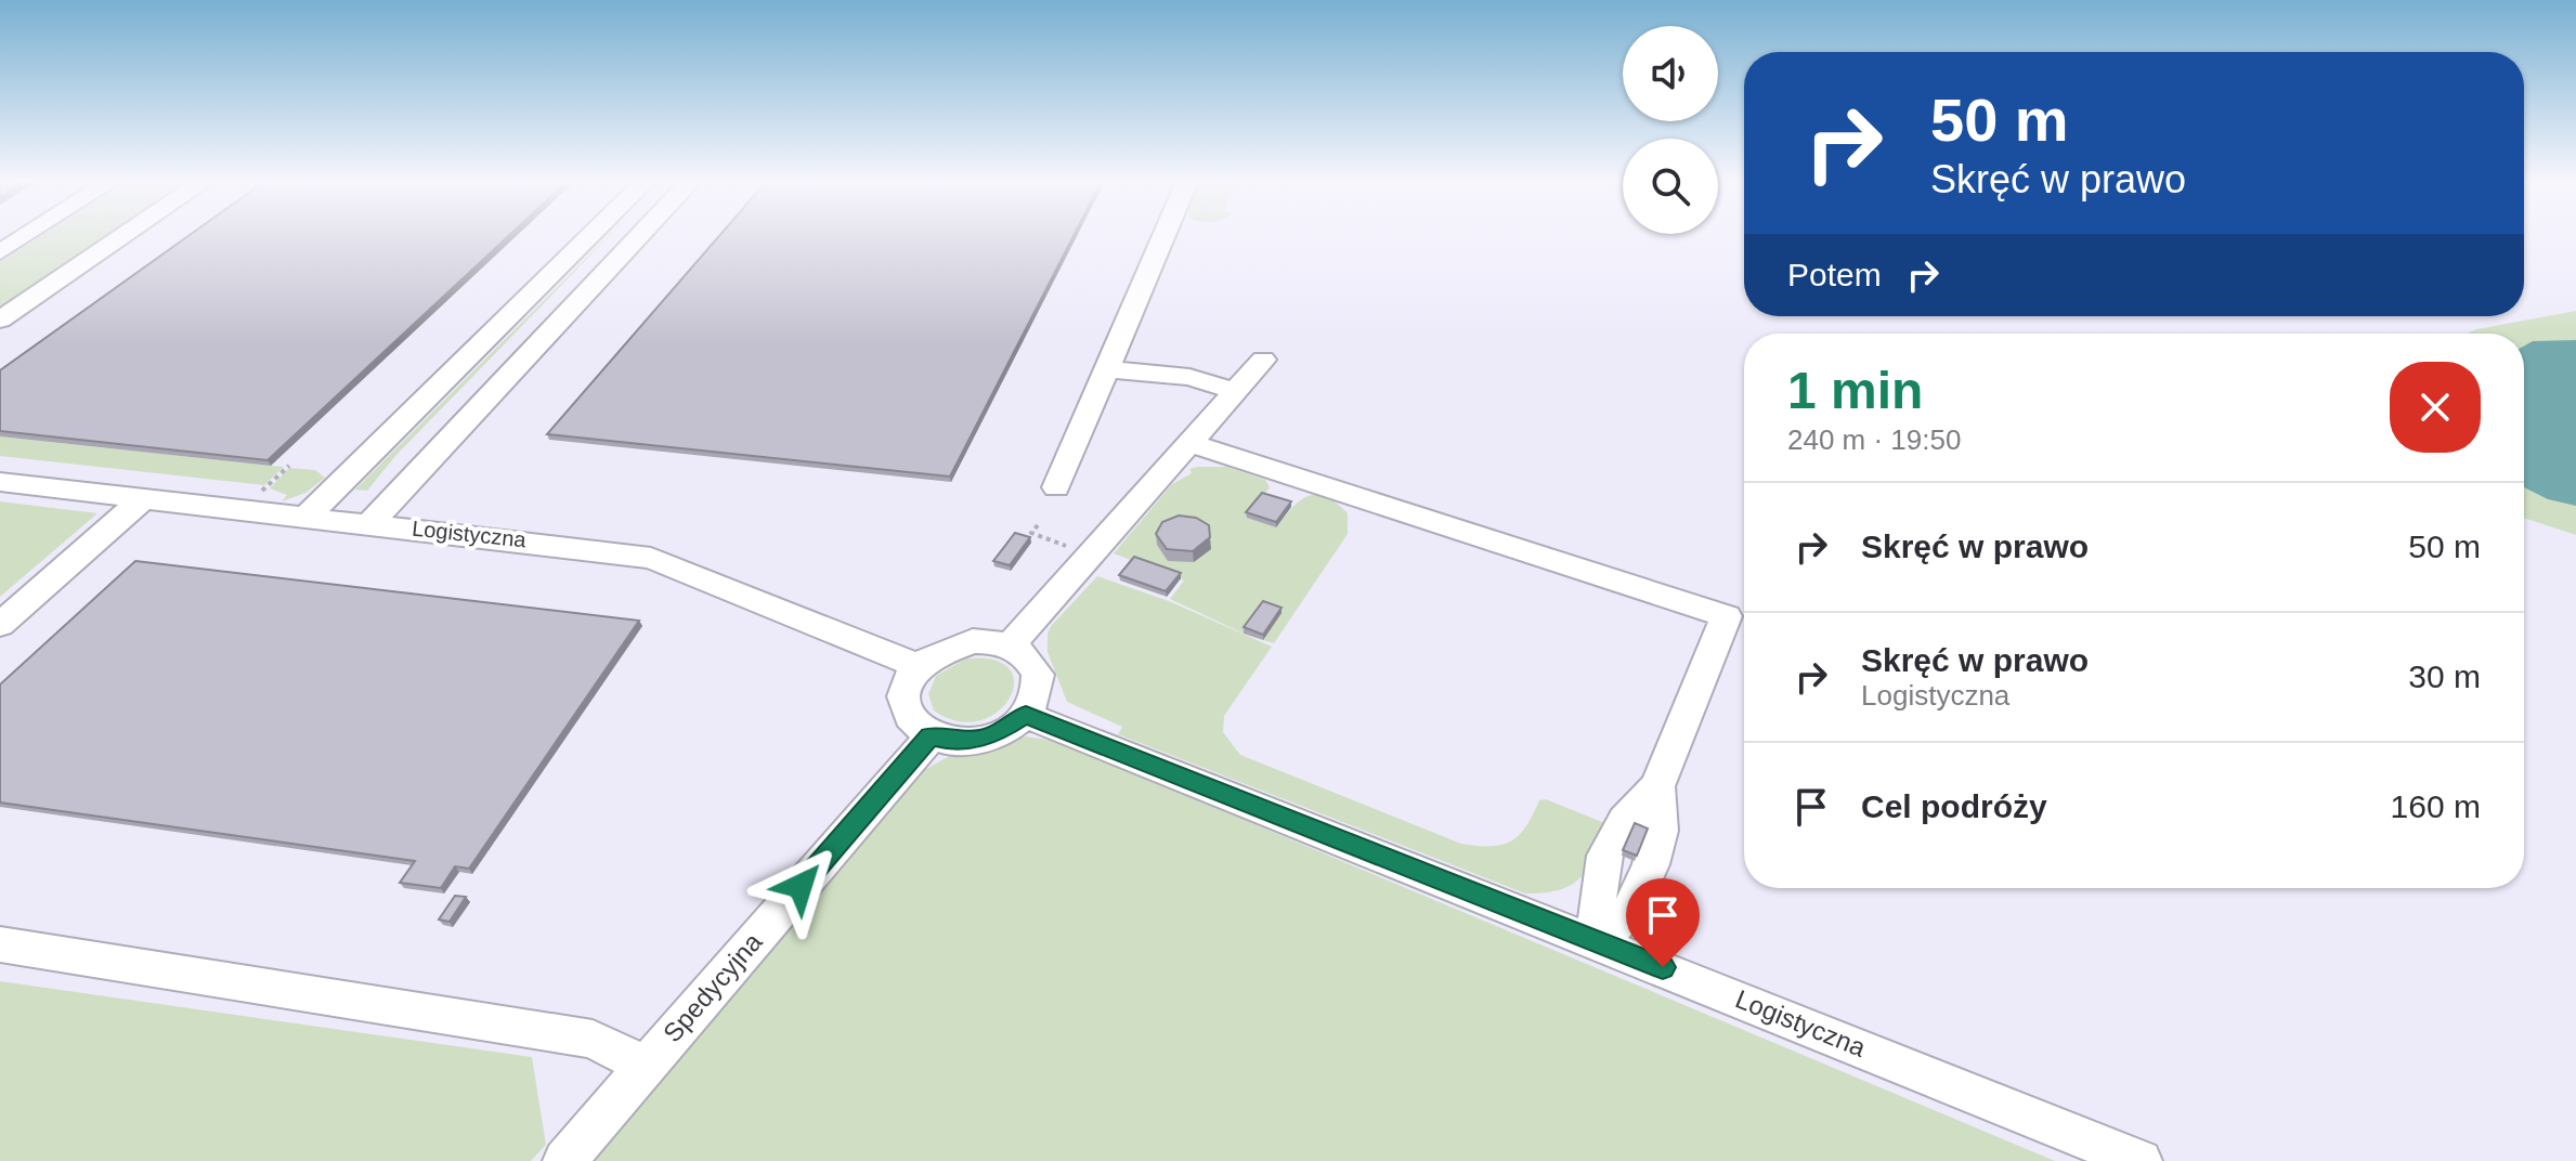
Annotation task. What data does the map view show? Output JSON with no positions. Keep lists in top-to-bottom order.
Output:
{
  "streets": {
    "street": ["Logistyczna", "Spedycyjna"]
  },
  "crossings": [
    ["Logistyczna", "Spedycyjna"]
  ],
  "page": {
    "turn": ["50 m", "Skręć w prawo"],
    "then": "Potem",
    "heading": ["1 min", "240 m · 19:50"],
    "list": [
      {
        "name": "Skręć w prawo",
        "value": "50 m"
      },
      {
        "name": "Skręć w prawo",
        "note": "Logistyczna",
        "value": "30 m"
      },
      {
        "name": "Cel podróży",
        "value": "160 m"
      }
    ]
  }
}
